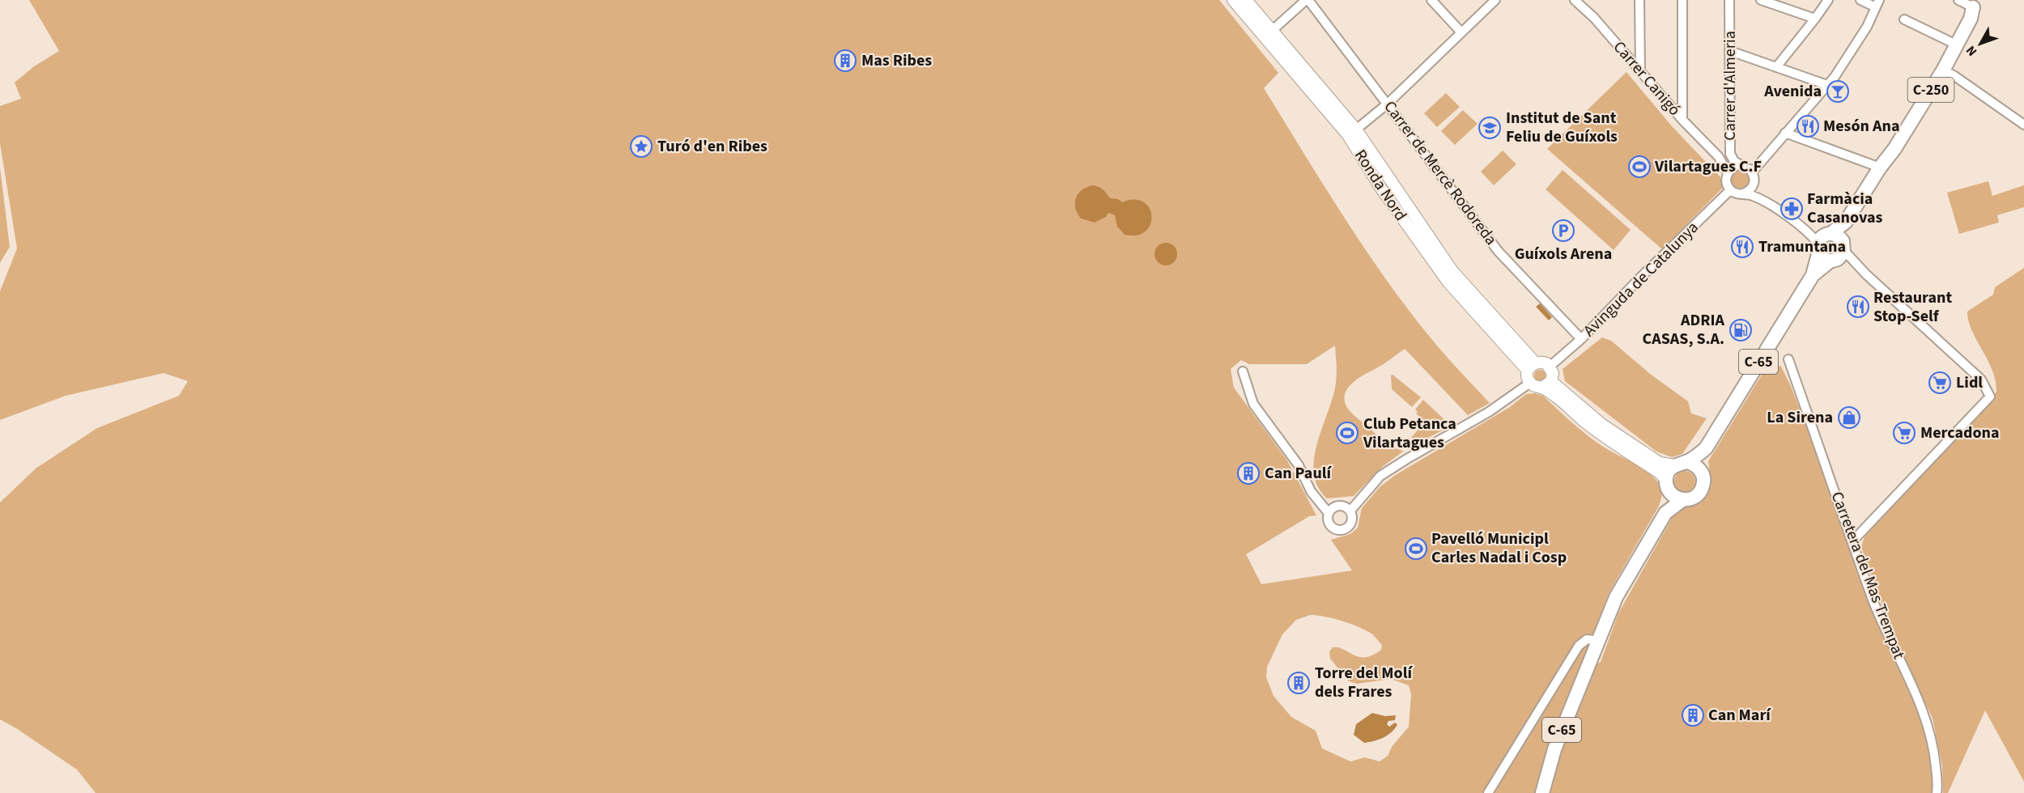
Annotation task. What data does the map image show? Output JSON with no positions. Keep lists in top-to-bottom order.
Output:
{
  "streets": {
    "main road": ["C-250", "C-65"],
    "street": [
      "Carrer Canigó",
      "Carrer d'Almeria",
      "Carrer de Mercè Rodoreda",
      "Ronda Nord",
      "Avinguda de Catalunya",
      "Carretera del Mas Trempat"
    ]
  },
  "crossings": [
    ["Carrer Canigó", "Carrer d'Almeria"],
    ["Carrer Canigó", "Avinguda de Catalunya"],
    ["Carrer d'Almeria", "Avinguda de Catalunya"],
    ["C-250", "C-65"],
    ["Carrer de Mercè Rodoreda", "Avinguda de Catalunya"],
    ["Ronda Nord", "Avinguda de Catalunya"]
  ],
  "places": {
    "building": [
      "Mas Ribes",
      "Can Paulí",
      "Torre del Molí dels Frares",
      "Can Marí"
    ],
    "bar": ["Avenida"],
    "restaurant": ["Mesón Ana", "Tramuntana", "Restaurant Stop-Self"],
    "school or university": ["Institut de Sant Feliu de Guíxols"],
    "place": ["Turó d'en Ribes"],
    "sports": ["Vilartagues C.F", "Club Petanca Vilartagues", "Pavelló Municipl Carles Nadal i Cosp"],
    "pharmacy": ["Farmàcia Casanovas"],
    "parking": ["Guíxols Arena"],
    "fuel station": ["ADRIA CASAS, S.A."],
    "supermarket": ["Lidl", "Mercadona"],
    "shop": ["La Sirena"]
  },
  "north": "bottom left"
}
